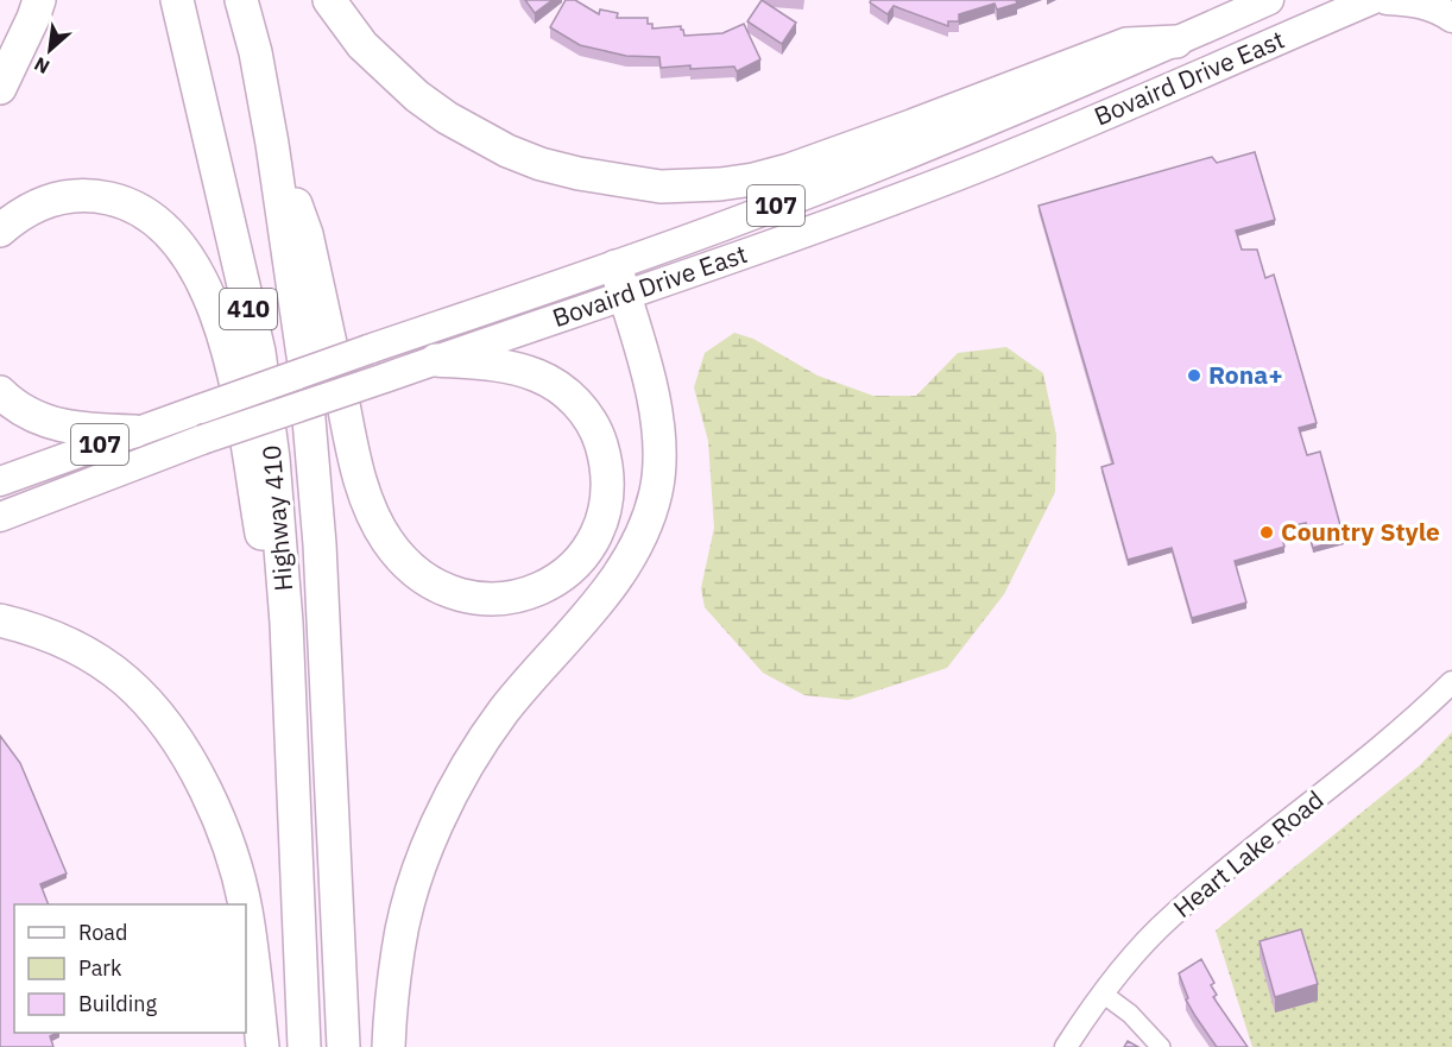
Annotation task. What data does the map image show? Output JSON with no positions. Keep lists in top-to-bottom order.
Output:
{
  "streets": {
    "highway": ["410", "Highway 410"],
    "main road": ["Bovaird Drive East", "107"],
    "street": ["Heart Lake Road"]
  },
  "places": ["Rona+", "Country Style"],
  "legend": ["Road", "Park", "Building"],
  "north": "bottom left"
}
